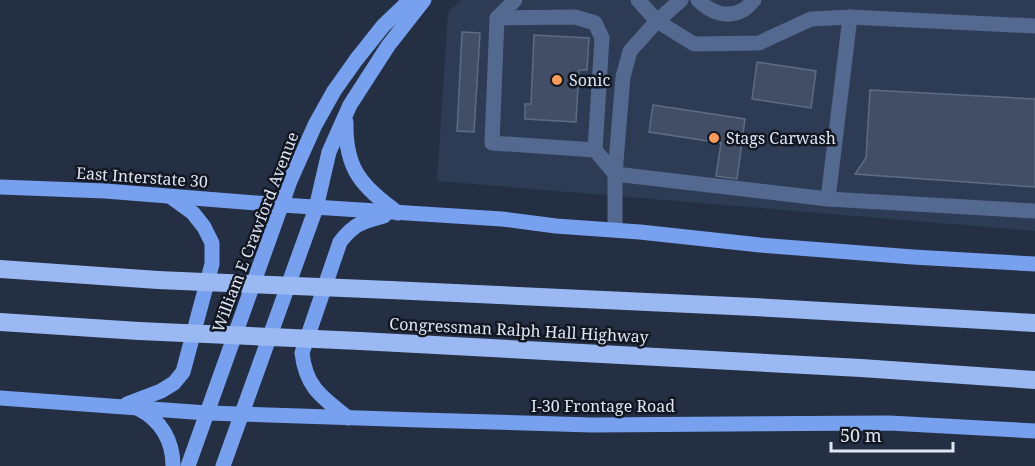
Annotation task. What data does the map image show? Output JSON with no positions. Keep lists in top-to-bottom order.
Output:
{
  "streets": {
    "highway": ["Congressman Ralph Hall Highway"],
    "main road": ["East Interstate 30", "William E Crawford Avenue", "I-30 Frontage Road"]
  },
  "crossings": [
    ["East Interstate 30", "William E Crawford Avenue"],
    ["William E Crawford Avenue", "I-30 Frontage Road"]
  ],
  "places": ["Sonic", "Stags Carwash"],
  "scale_bar": "50 m"
}
